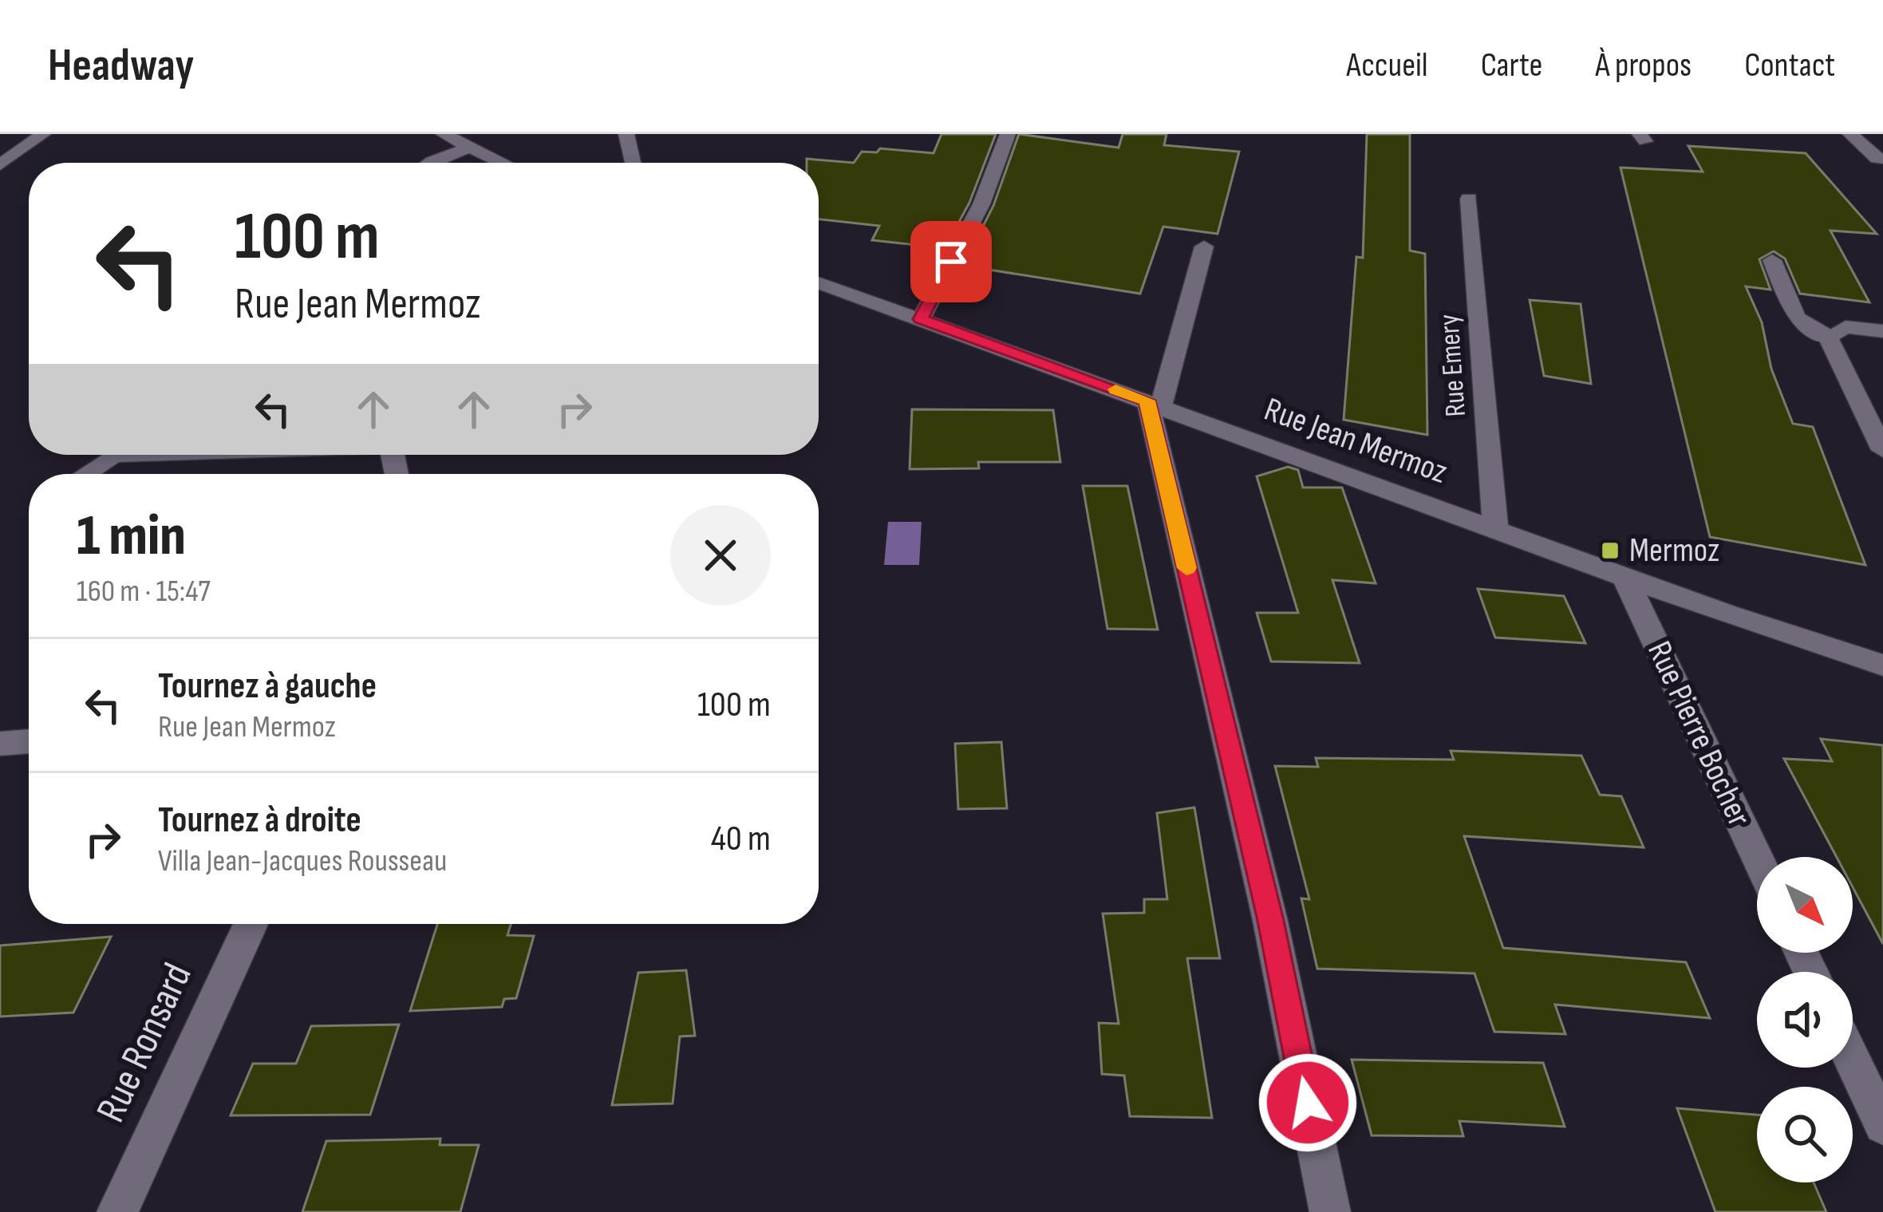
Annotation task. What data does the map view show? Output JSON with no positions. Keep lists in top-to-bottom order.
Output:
{
  "streets": {
    "street": [
      "Rue Emery",
      "Rue Jean Mermoz",
      "Rue Pierre Bocher",
      "Rue Ronsard"
    ]
  },
  "crossings": [
    ["Rue Emery", "Rue Jean Mermoz"],
    ["Rue Jean Mermoz", "Rue Pierre Bocher"]
  ],
  "places": {
    "transit": ["Mermoz"]
  },
  "north": "bottom right",
  "page": {
    "header": "Headway",
    "nav": [
      "Accueil",
      "Carte",
      "À propos",
      "Contact"
    ],
    "turn": ["100 m", "Rue Jean Mermoz"],
    "heading": ["1 min", "160 m · 15:47"],
    "list": [
      {
        "name": "Tournez à gauche",
        "note": "Rue Jean Mermoz",
        "value": "100 m"
      },
      {
        "name": "Tournez à droite",
        "note": "Villa Jean-Jacques Rousseau",
        "value": "40 m"
      }
    ]
  }
}
